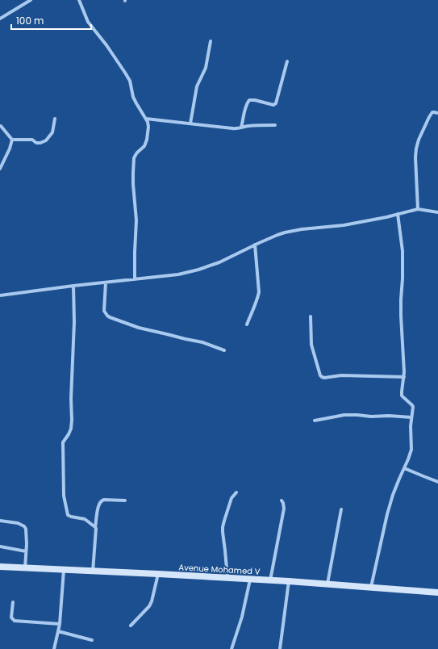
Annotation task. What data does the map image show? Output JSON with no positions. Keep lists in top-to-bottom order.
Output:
{
  "streets": {
    "main road": ["Avenue Mohamed V"]
  },
  "scale_bar": "100 m"
}
